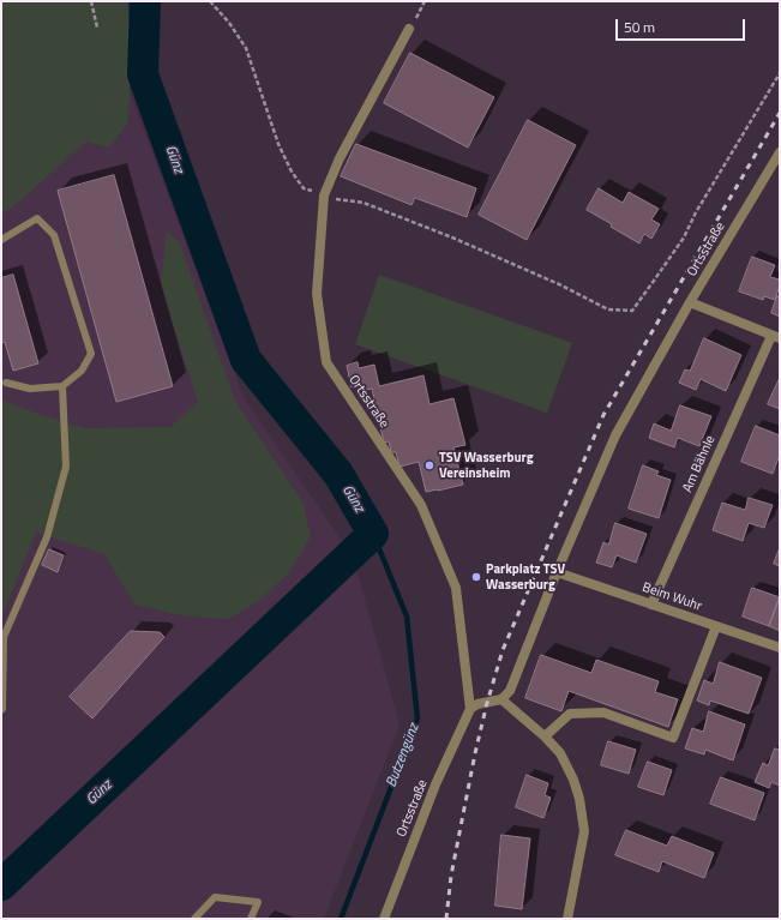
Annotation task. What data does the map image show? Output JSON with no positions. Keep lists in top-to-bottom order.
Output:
{
  "streets": {
    "street": ["Ortsstraße", "Am Bähnle", "Beim Wuhr"]
  },
  "crossings": [
    ["Ortsstraße", "Beim Wuhr"],
    ["Am Bähnle", "Beim Wuhr"]
  ],
  "water": ["Günz", "Butzengünz"],
  "places": ["TSV Wasserburg Vereinsheim", "Parkplatz TSV Wasserburg"],
  "scale_bar": "50 m"
}
